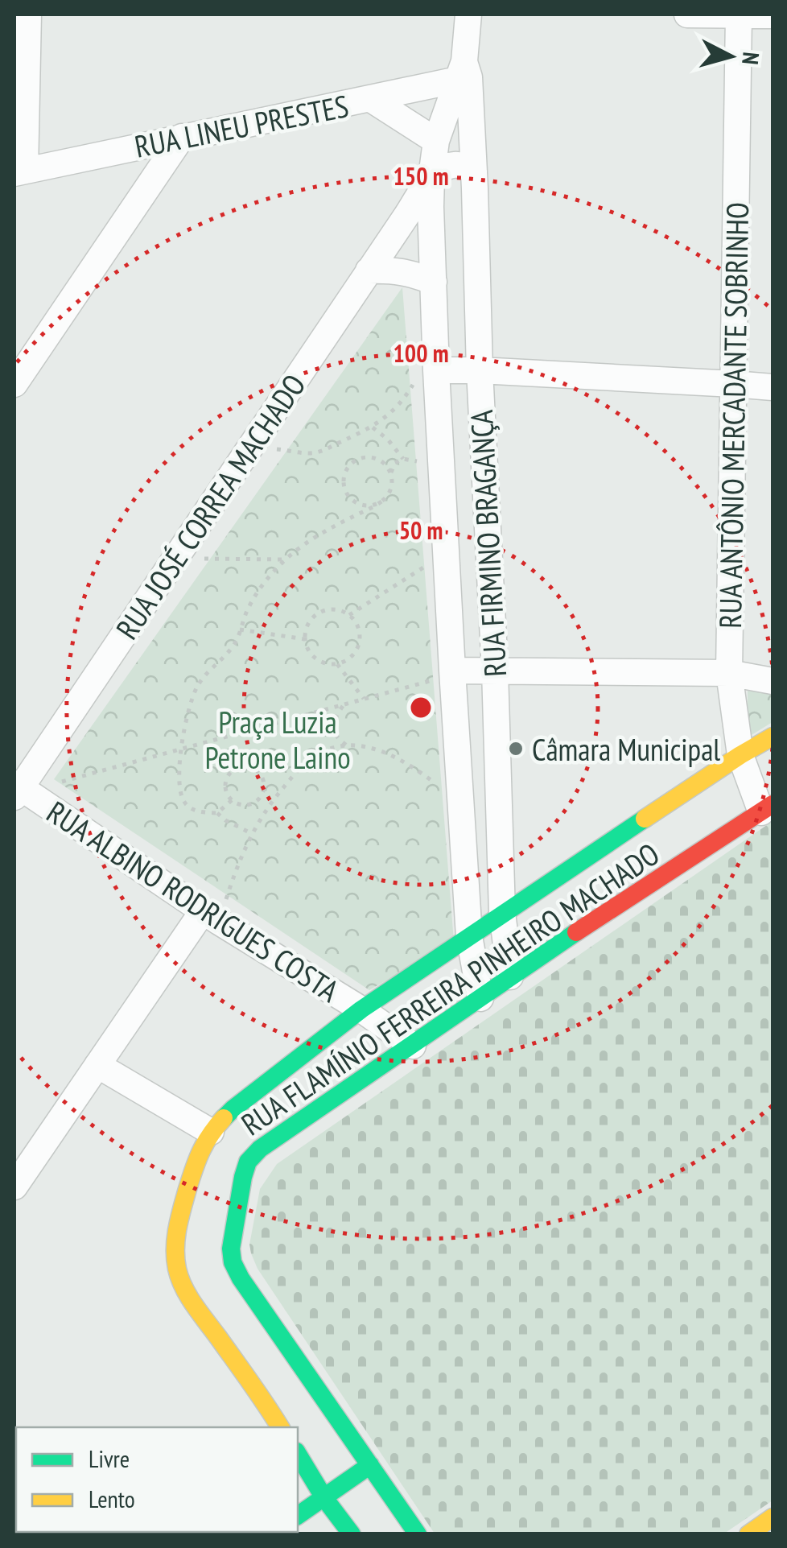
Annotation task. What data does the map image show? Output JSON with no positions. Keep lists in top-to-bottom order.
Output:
{
  "streets": {
    "main road": ["RUA FLAMÍNIO FERREIRA PINHEIRO MACHADO"],
    "street": [
      "RUA LINEU PRESTES",
      "RUA ANTÔNIO MERCADANTE SOBRINHO",
      "RUA JOSÉ CORREA MACHADO",
      "RUA FIRMINO BRAGANÇA",
      "RUA ALBINO RODRIGUES COSTA"
    ]
  },
  "crossings": [
    ["RUA LINEU PRESTES", "RUA FIRMINO BRAGANÇA"],
    ["RUA ANTÔNIO MERCADANTE SOBRINHO", "RUA FLAMÍNIO FERREIRA PINHEIRO MACHADO"],
    ["RUA JOSÉ CORREA MACHADO", "RUA FIRMINO BRAGANÇA"],
    ["RUA JOSÉ CORREA MACHADO", "RUA ALBINO RODRIGUES COSTA"],
    ["RUA FIRMINO BRAGANÇA", "RUA FLAMÍNIO FERREIRA PINHEIRO MACHADO"],
    ["RUA ALBINO RODRIGUES COSTA", "RUA FLAMÍNIO FERREIRA PINHEIRO MACHADO"]
  ],
  "parks": ["Praça Luzia Petrone Laino"],
  "places": ["Câmara Municipal"],
  "legend": ["Livre", "Lento"],
  "north": "right",
  "rings": ["150 m", "100 m", "50 m"]
}
